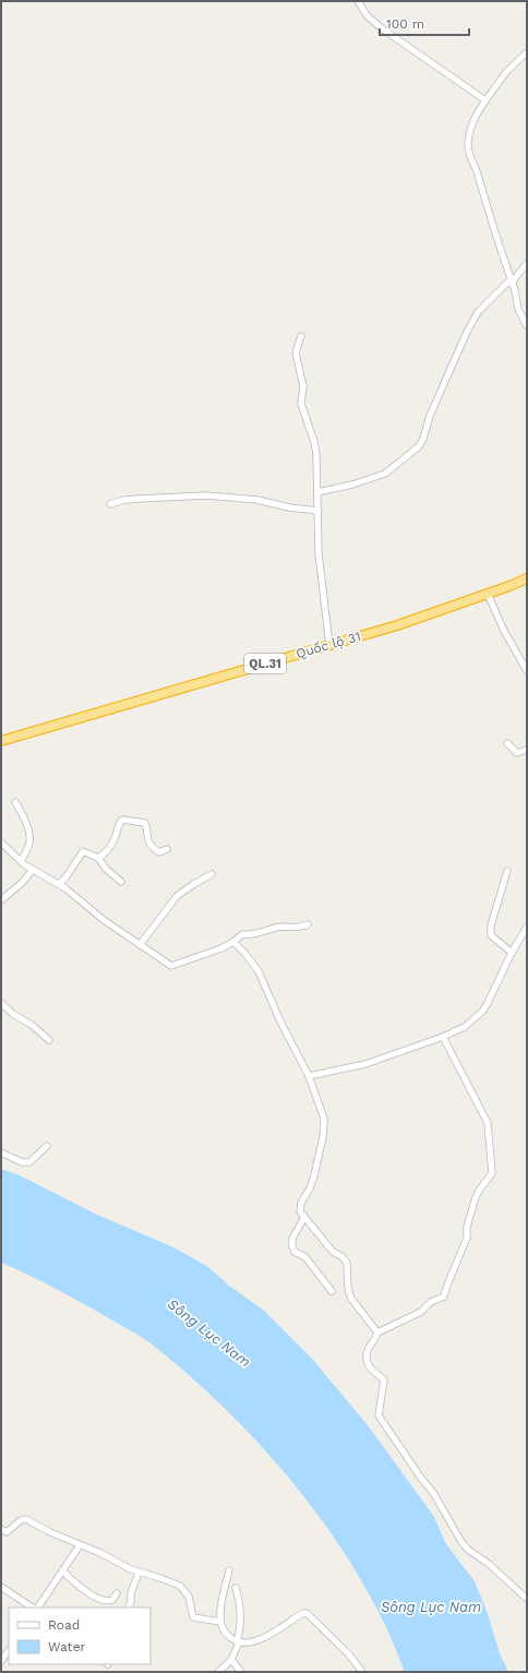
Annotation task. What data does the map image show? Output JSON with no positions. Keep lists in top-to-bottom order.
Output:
{
  "streets": {
    "highway": ["Quốc lộ 31", "QL.31"]
  },
  "water": ["Sông Lục Nam"],
  "legend": ["Road", "Water"],
  "scale_bar": "100 m"
}
